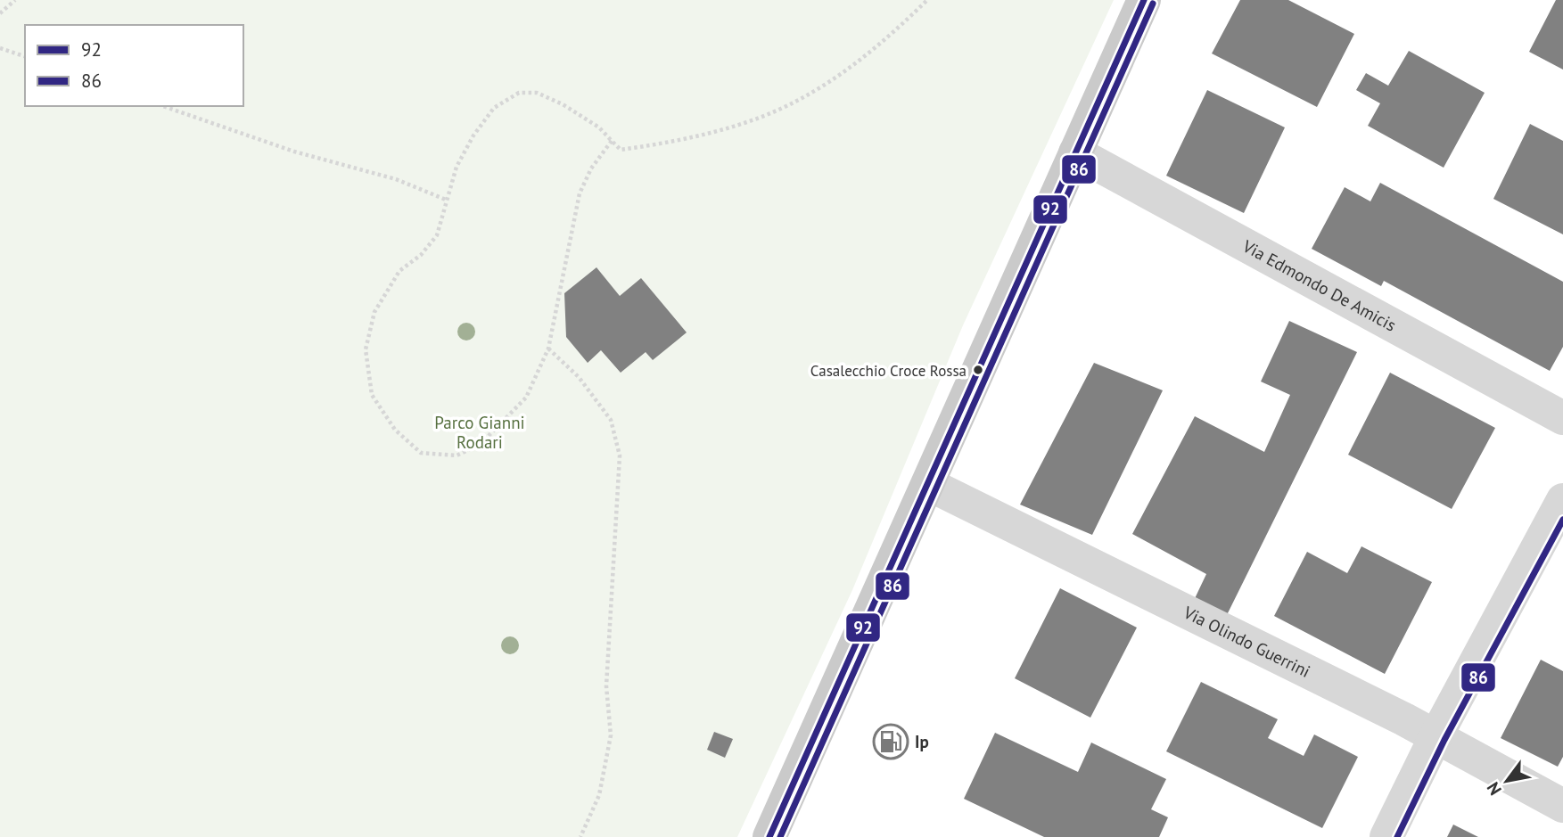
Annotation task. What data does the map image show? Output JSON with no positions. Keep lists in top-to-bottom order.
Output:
{
  "streets": {
    "street": ["Via Edmondo De Amicis", "Via Olindo Guerrini"]
  },
  "parks": ["Parco Gianni Rodari"],
  "places": {
    "other": ["Casalecchio Croce Rossa"],
    "fuel station": ["Ip"]
  },
  "lines": ["transit line 92", "transit line 86"],
  "legend": ["92", "86"],
  "north": "bottom left"
}
